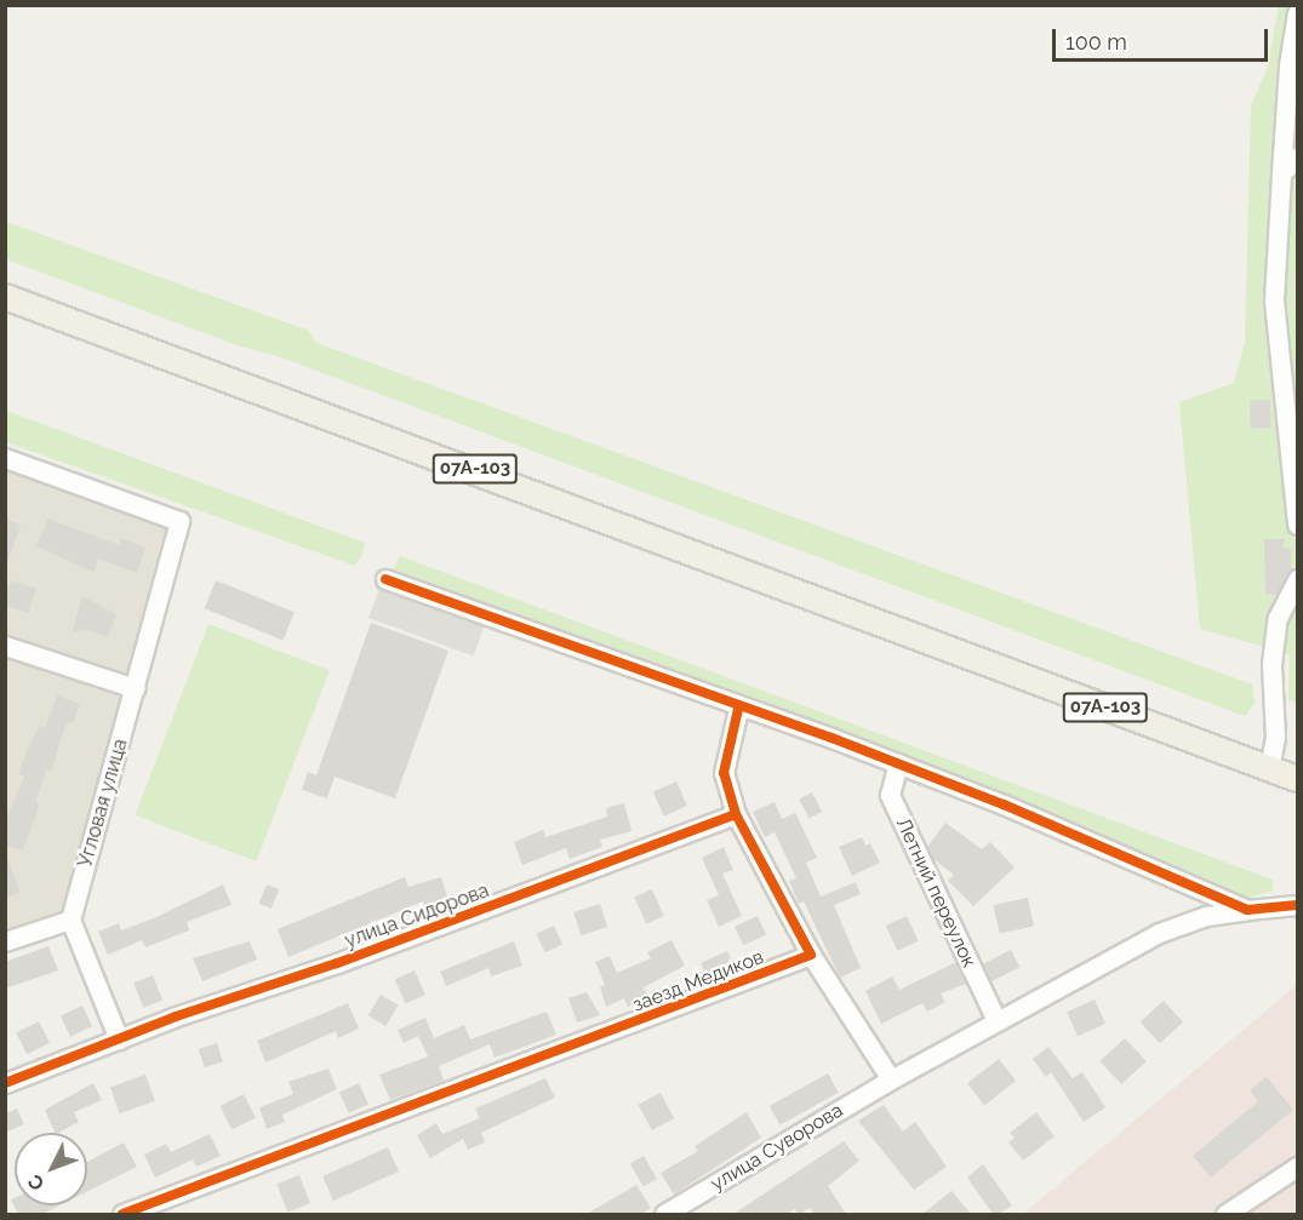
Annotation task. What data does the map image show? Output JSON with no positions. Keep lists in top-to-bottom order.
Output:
{
  "streets": {
    "main road": ["07А-103"],
    "street": [
      "Угловая улица",
      "Летний переулок",
      "улица Сидорова",
      "заезд Медиков",
      "улица Суворова"
    ]
  },
  "crossings": [
    ["Летний переулок", "улица Суворова"]
  ],
  "scale_bar": "100 m",
  "north": "bottom left"
}
